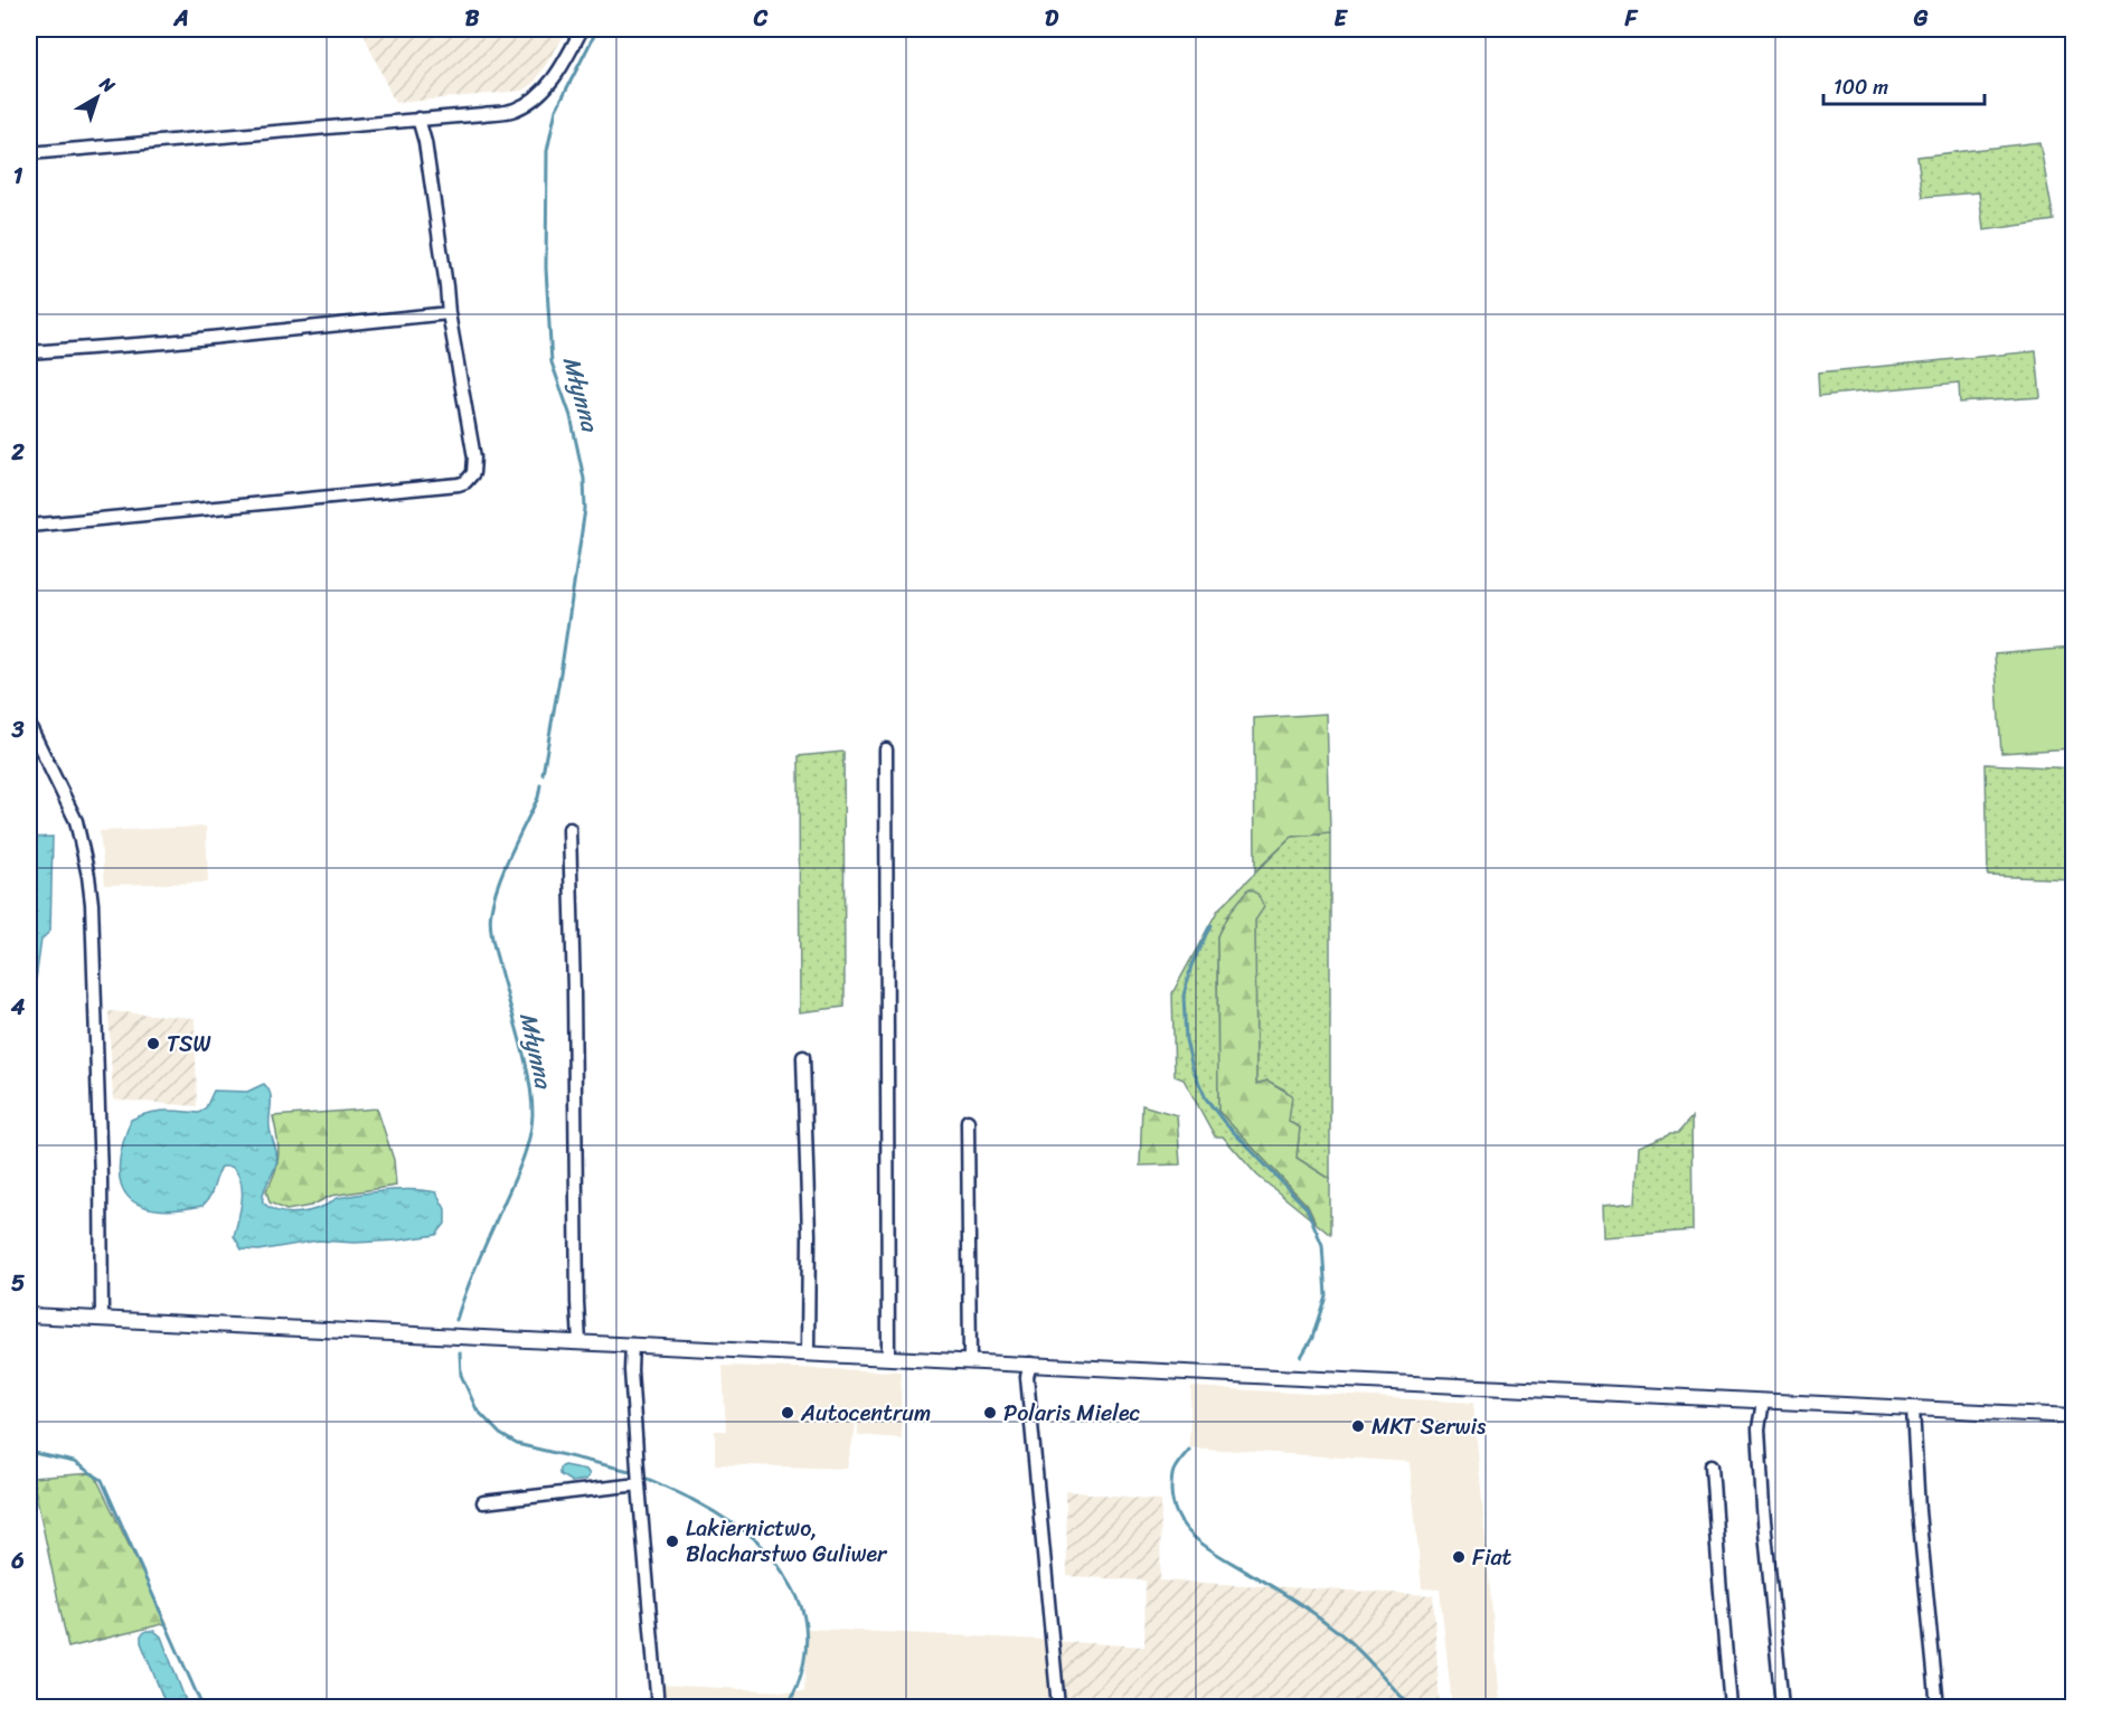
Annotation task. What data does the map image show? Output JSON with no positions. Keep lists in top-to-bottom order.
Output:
{
  "water": ["Młynna"],
  "places": [
    "TSW",
    "Autocentrum",
    "Polaris Mielec",
    "MKT Serwis",
    "Lakiernictwo, Blacharstwo Guliwer",
    "Fiat"
  ],
  "scale_bar": "100 m",
  "north": "top right",
  "grid": {
    "columns": [
      "A",
      "B",
      "C",
      "D",
      "E",
      "F",
      "G"
    ],
    "rows": [
      "1",
      "2",
      "3",
      "4",
      "5",
      "6"
    ]
  }
}
